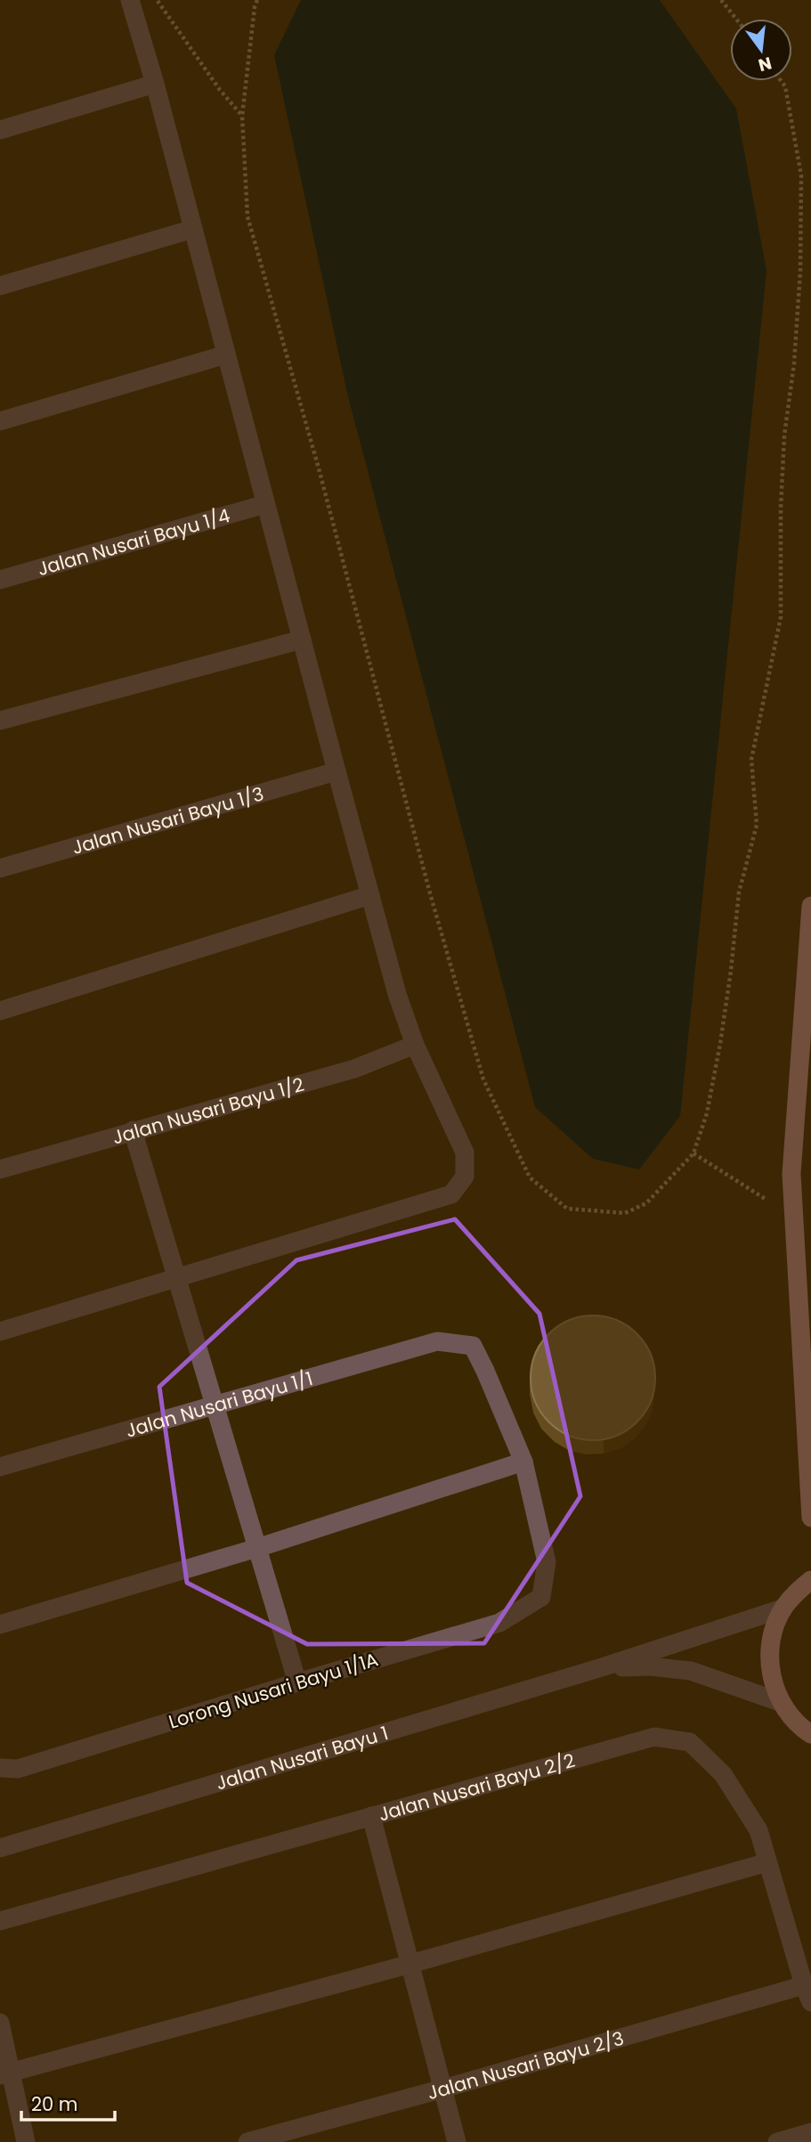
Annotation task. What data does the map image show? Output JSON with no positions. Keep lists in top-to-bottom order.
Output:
{
  "streets": {
    "street": [
      "Jalan Nusari Bayu 1/4",
      "Jalan Nusari Bayu 1/3",
      "Jalan Nusari Bayu 1/2",
      "Jalan Nusari Bayu 1/1",
      "Lorong Nusari Bayu 1/1A",
      "Jalan Nusari Bayu 1",
      "Jalan Nusari Bayu 2/2",
      "Jalan Nusari Bayu 2/3"
    ]
  },
  "crossings": [
    ["Jalan Nusari Bayu 1/1", "Lorong Nusari Bayu 1/1A"],
    ["Jalan Nusari Bayu 2/2", "Jalan Nusari Bayu 2/3"]
  ],
  "scale_bar": "20 m",
  "north": "bottom"
}
